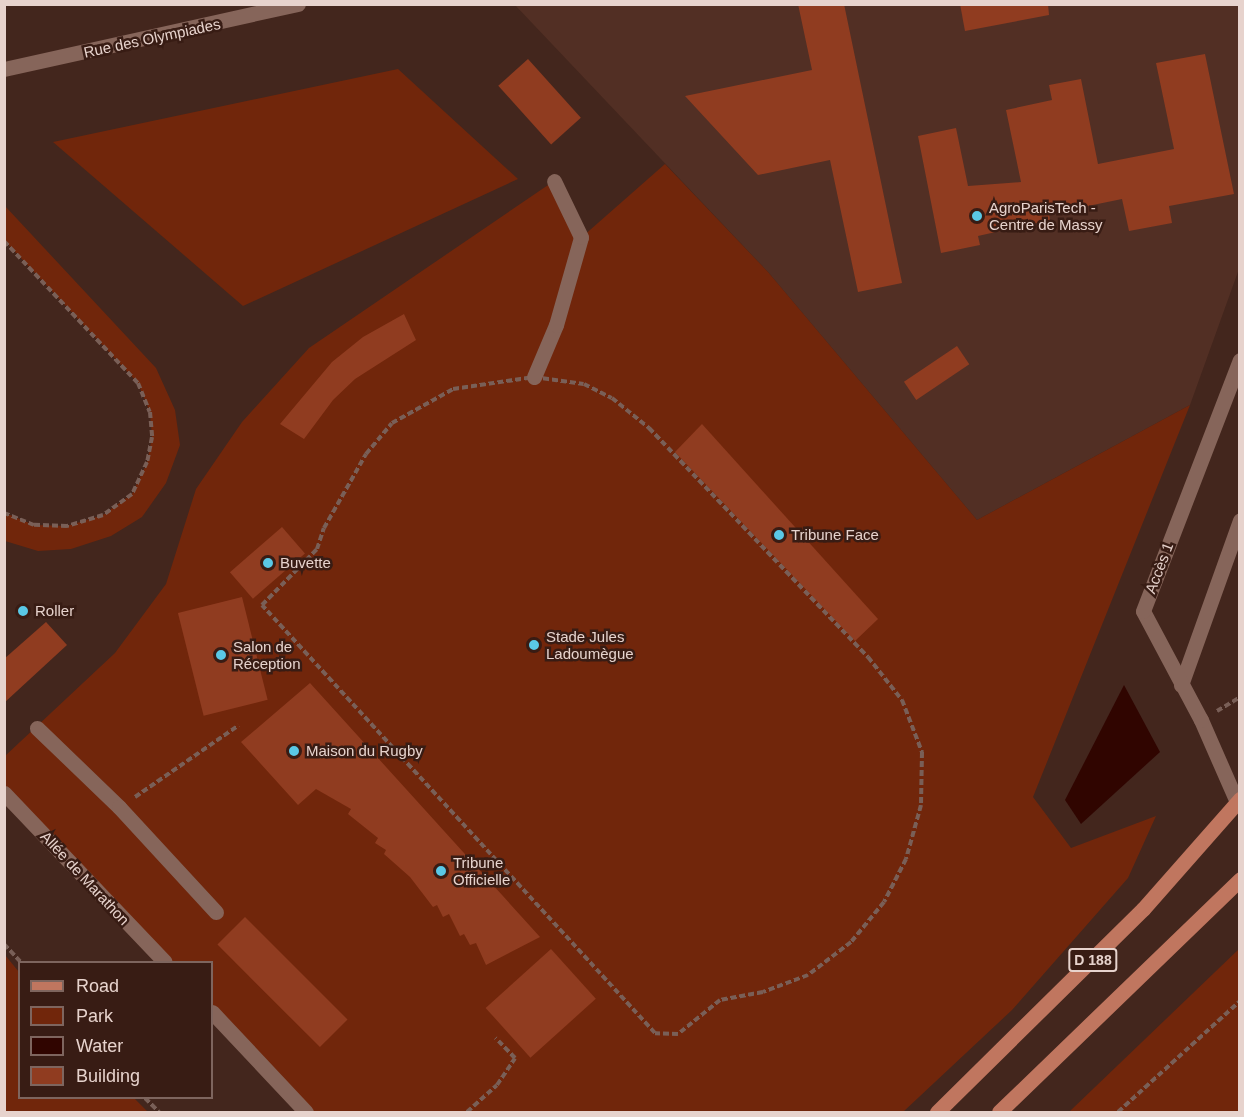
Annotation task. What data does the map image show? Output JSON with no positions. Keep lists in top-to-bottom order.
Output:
{
  "streets": {
    "main road": ["D 188"],
    "street": ["Rue des Olympiades", "Accès 1", "Allée de Marathon"]
  },
  "crossings": [
    ["Accès 1", "D 188"]
  ],
  "places": [
    "AgroParisTech - Centre de Massy",
    "Tribune Face",
    "Buvette",
    "Roller",
    "Stade Jules Ladoumègue",
    "Salon de Réception",
    "Maison du Rugby",
    "Tribune Officielle"
  ],
  "legend": [
    "Road",
    "Park",
    "Water",
    "Building"
  ]
}
